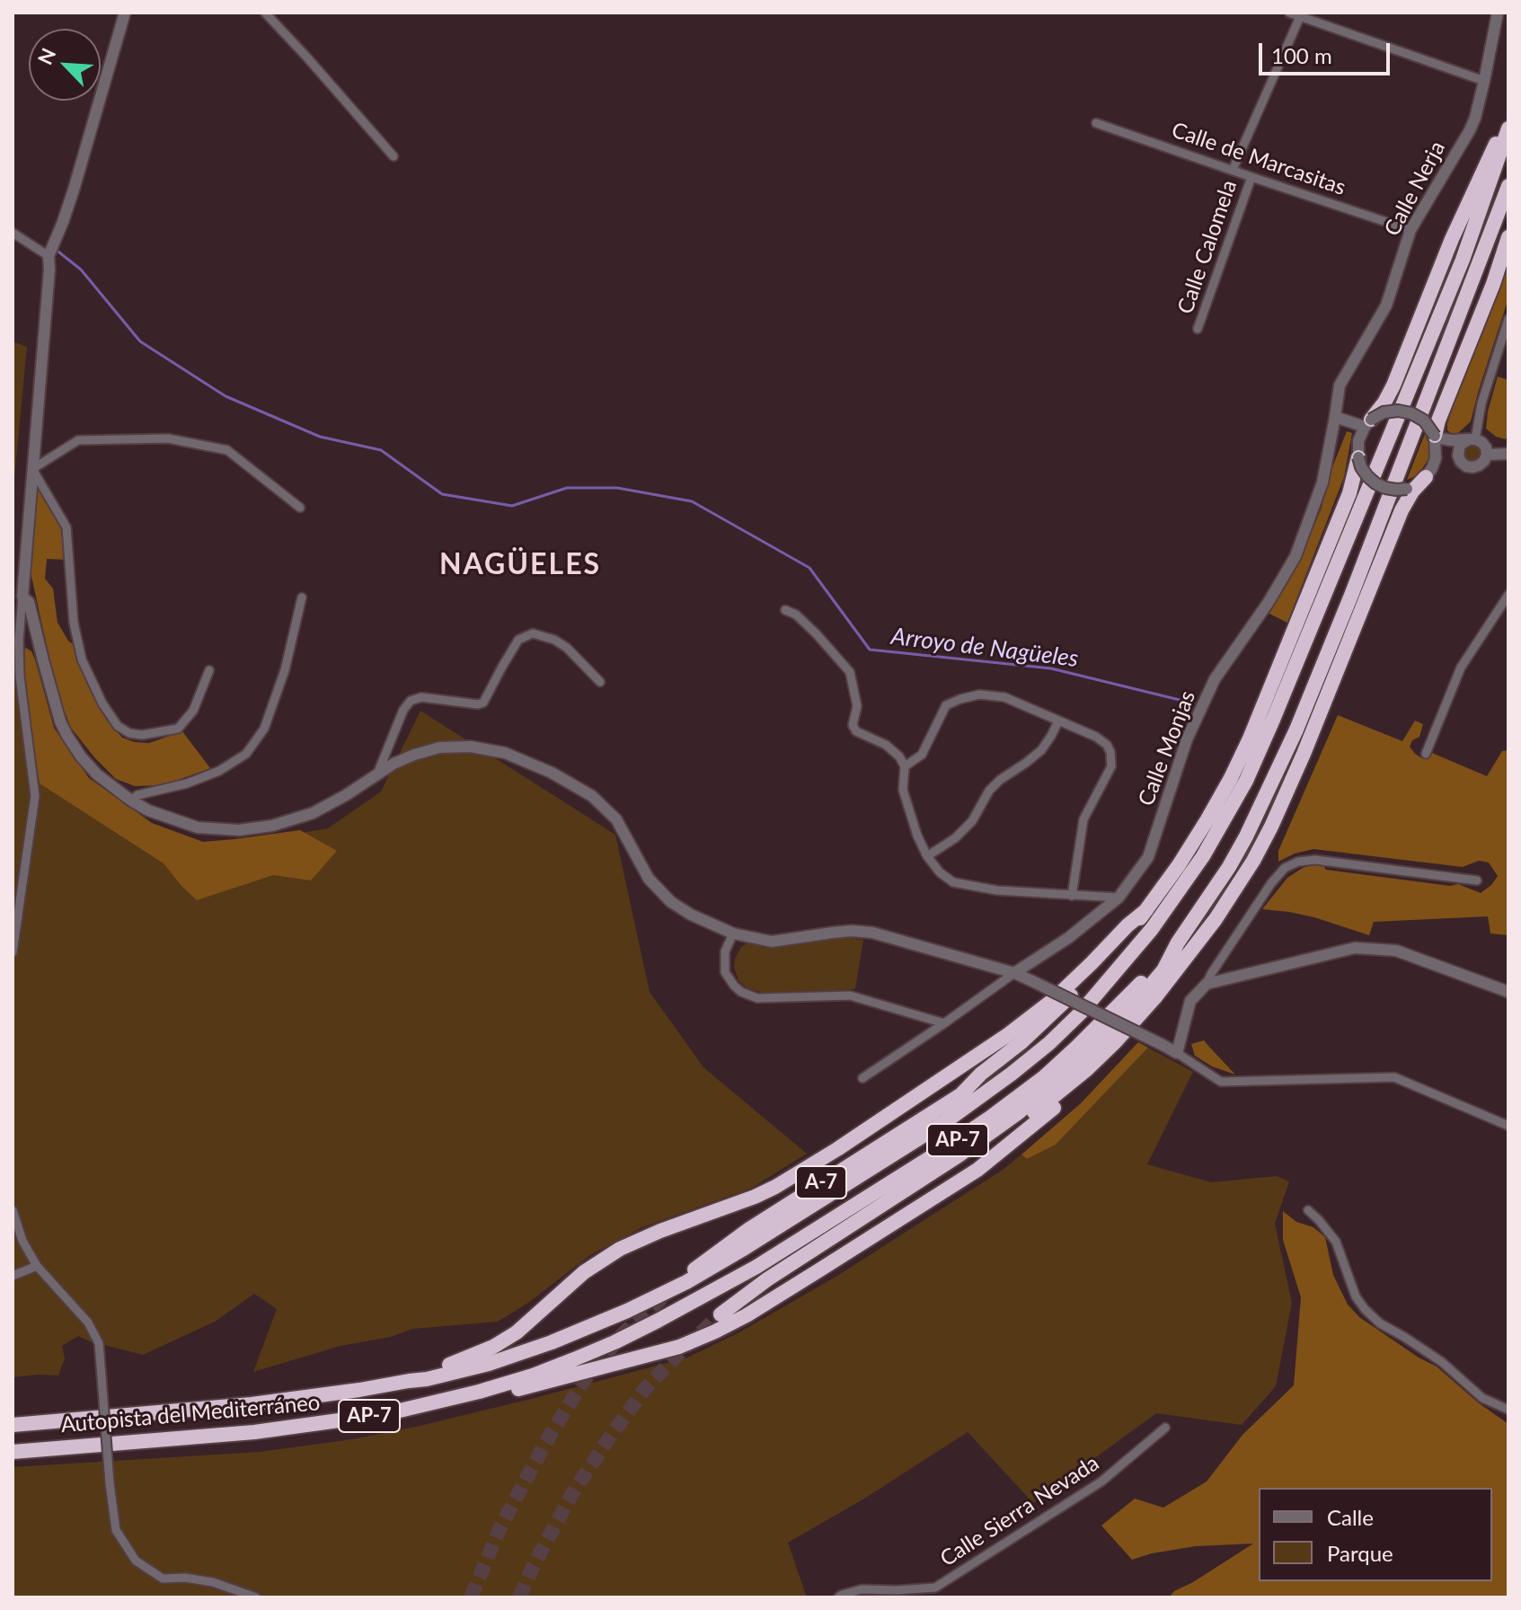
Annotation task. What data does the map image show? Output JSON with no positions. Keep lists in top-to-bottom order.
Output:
{
  "streets": {
    "highway": ["AP-7", "A-7", "Autopista del Mediterráneo"],
    "street": [
      "Calle de Marcasitas",
      "Calle Nerja",
      "Calle Calomela",
      "Calle Monjas",
      "Calle Sierra Nevada"
    ]
  },
  "crossings": [
    ["Calle de Marcasitas", "Calle Nerja"],
    ["Calle de Marcasitas", "Calle Calomela"],
    ["Calle Nerja", "Calle Monjas"],
    ["A-7", "Autopista del Mediterráneo"]
  ],
  "districts": ["NAGÜELES"],
  "water": ["Arroyo de Nagüeles"],
  "legend": ["Calle", "Parque"],
  "scale_bar": "100 m",
  "north": "top left"
}
